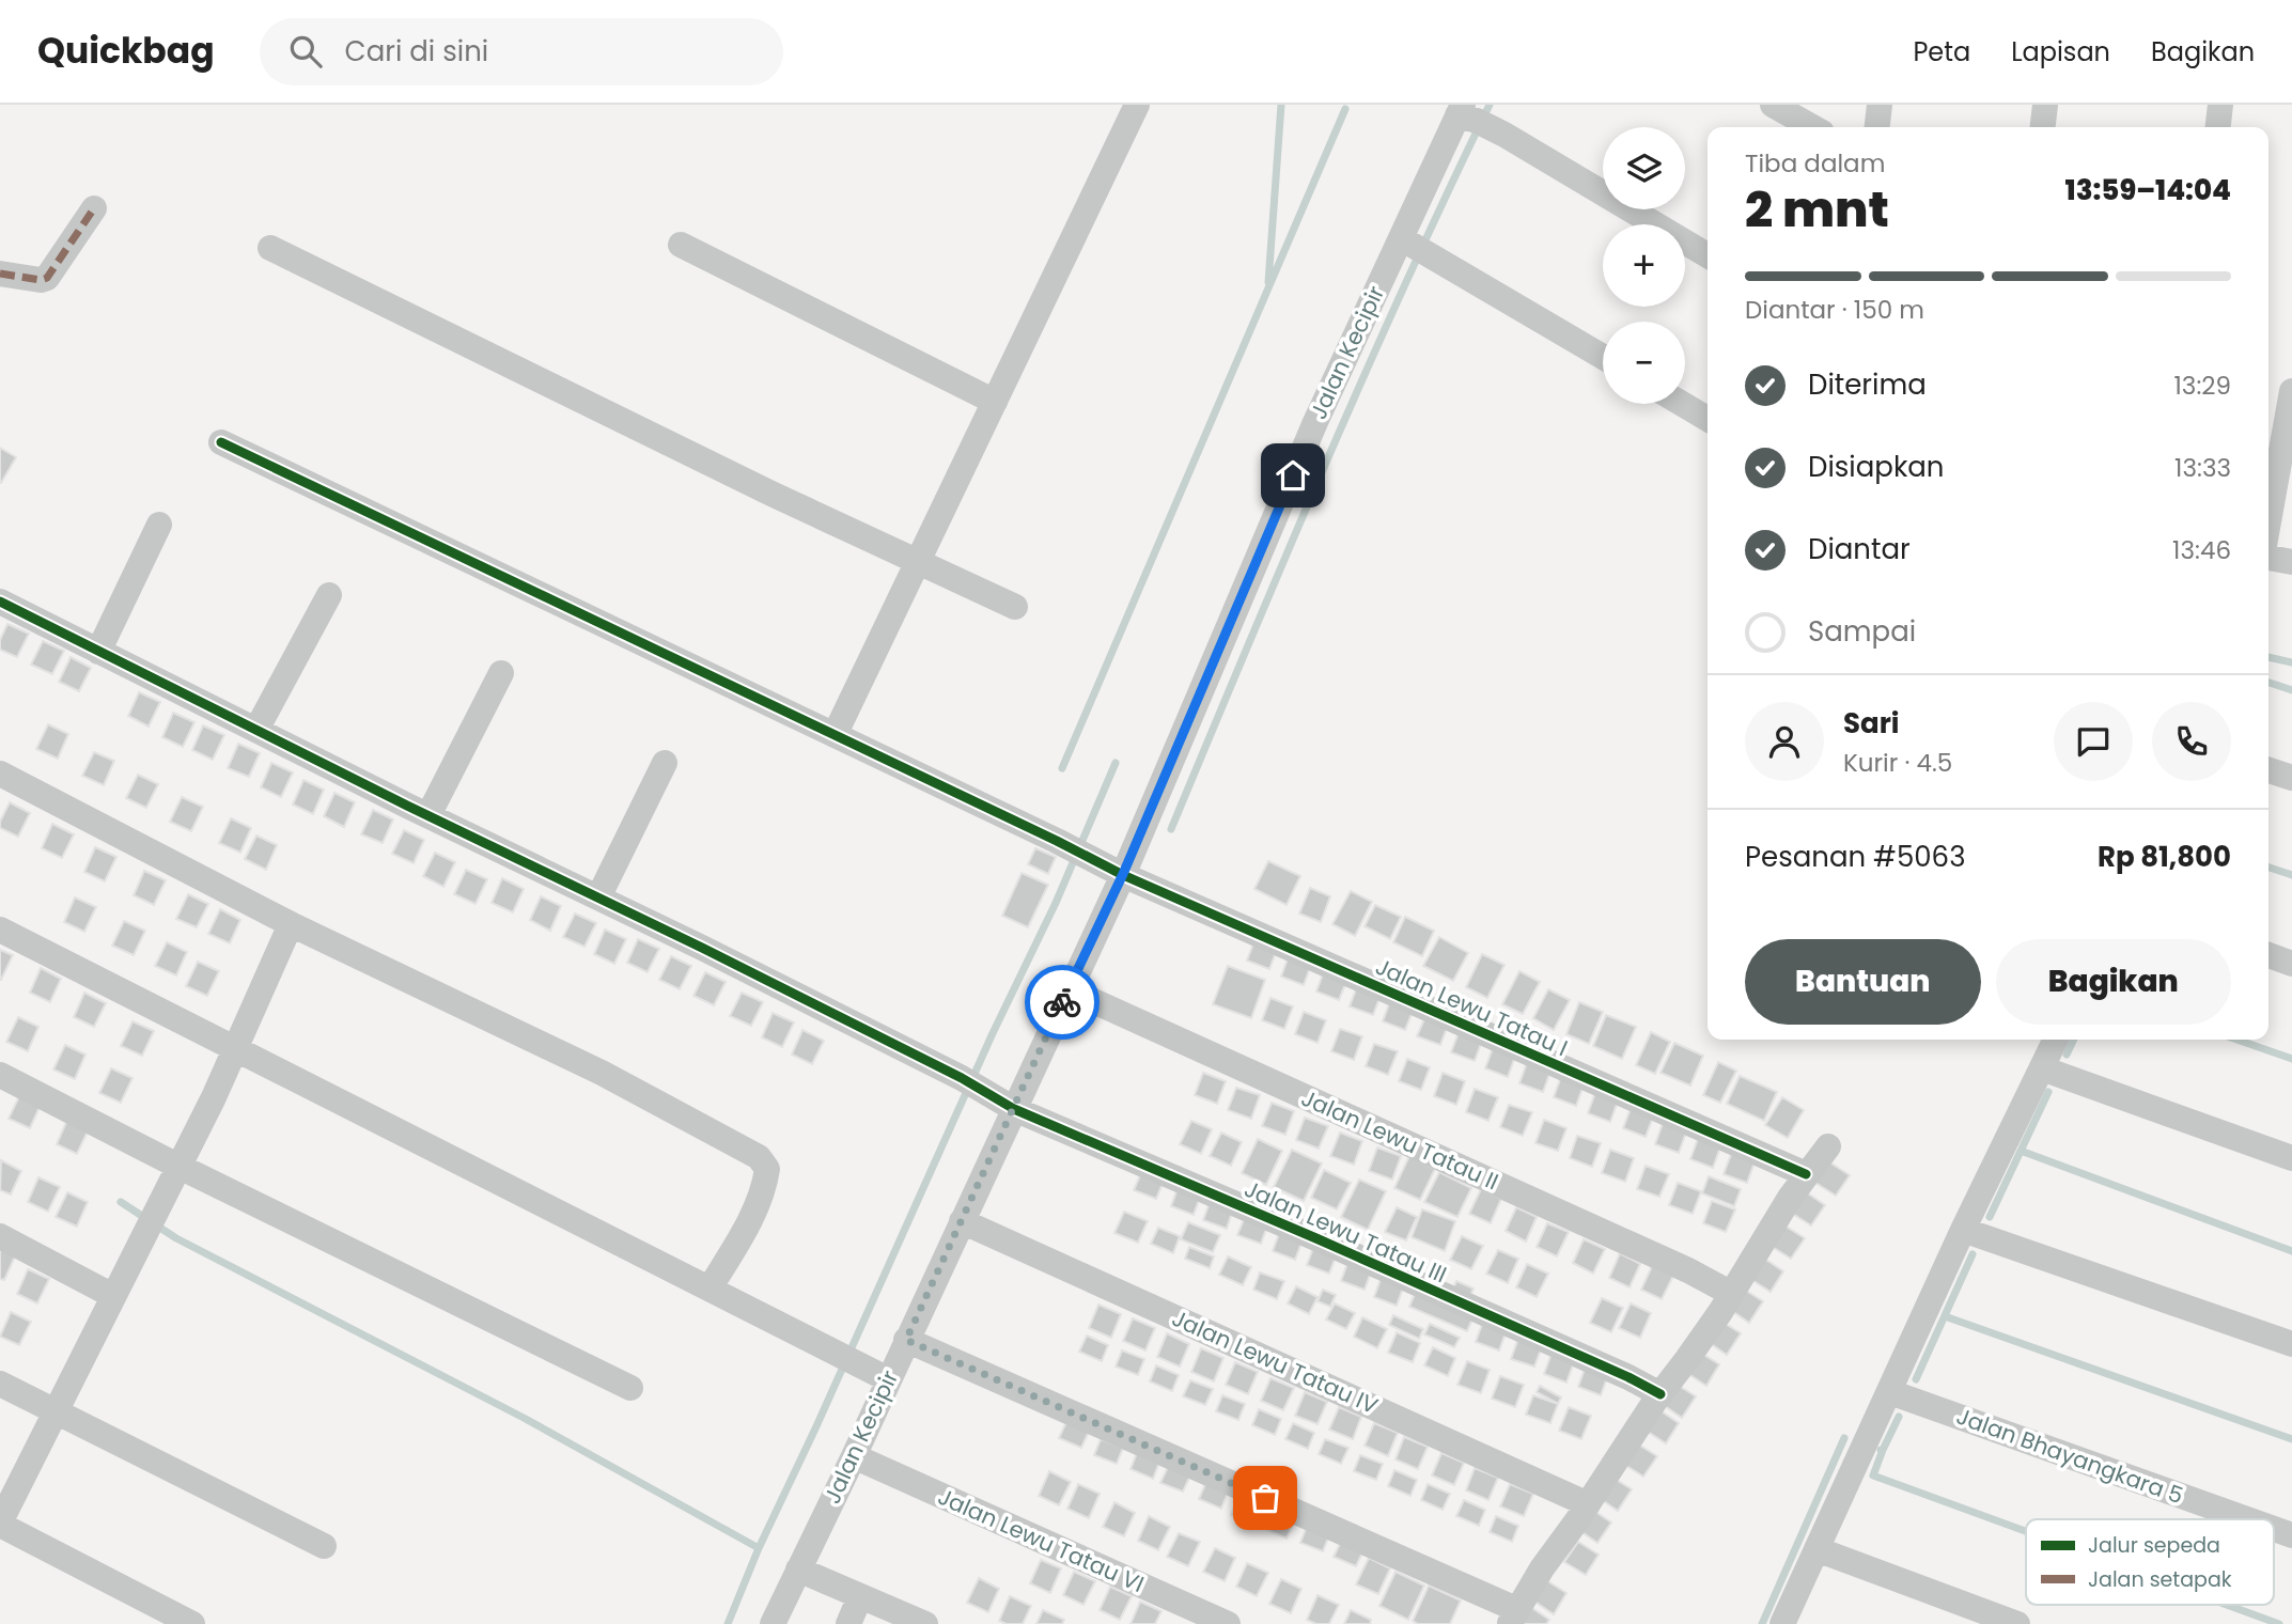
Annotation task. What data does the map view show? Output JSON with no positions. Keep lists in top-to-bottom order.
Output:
{
  "streets": {
    "street": [
      "Jalan Kecipir",
      "Jalan Lewu Tatau I",
      "Jalan Lewu Tatau II",
      "Jalan Lewu Tatau III",
      "Jalan Lewu Tatau IV",
      "Jalan Bhayangkara 5",
      "Jalan Lewu Tatau VI"
    ]
  },
  "crossings": [
    ["Jalan Kecipir", "Jalan Lewu Tatau I"],
    ["Jalan Kecipir", "Jalan Lewu Tatau II"],
    ["Jalan Kecipir", "Jalan Lewu Tatau III"],
    ["Jalan Kecipir", "Jalan Lewu Tatau IV"],
    ["Jalan Kecipir", "Jalan Lewu Tatau VI"]
  ],
  "legend": ["Jalur sepeda", "Jalan setapak"],
  "page": {
    "header": "Quickbag",
    "search": "Cari di sini",
    "nav": ["Peta", "Lapisan", "Bagikan"],
    "map_buttons": ["+", "−"],
    "heading": ["2 mnt", "Tiba dalam", "13:59–14:04"],
    "panel": [
      "Sari",
      "Kurir · 4.5",
      "Pesanan #5063",
      "Rp 81,800"
    ],
    "bar": "Diantar · 150 m",
    "list": [
      ["Diterima", "13:29"],
      ["Disiapkan", "13:33"],
      ["Diantar", "13:46"],
      "Sampai"
    ],
    "buttons": ["Bantuan", "Bagikan"]
  }
}
